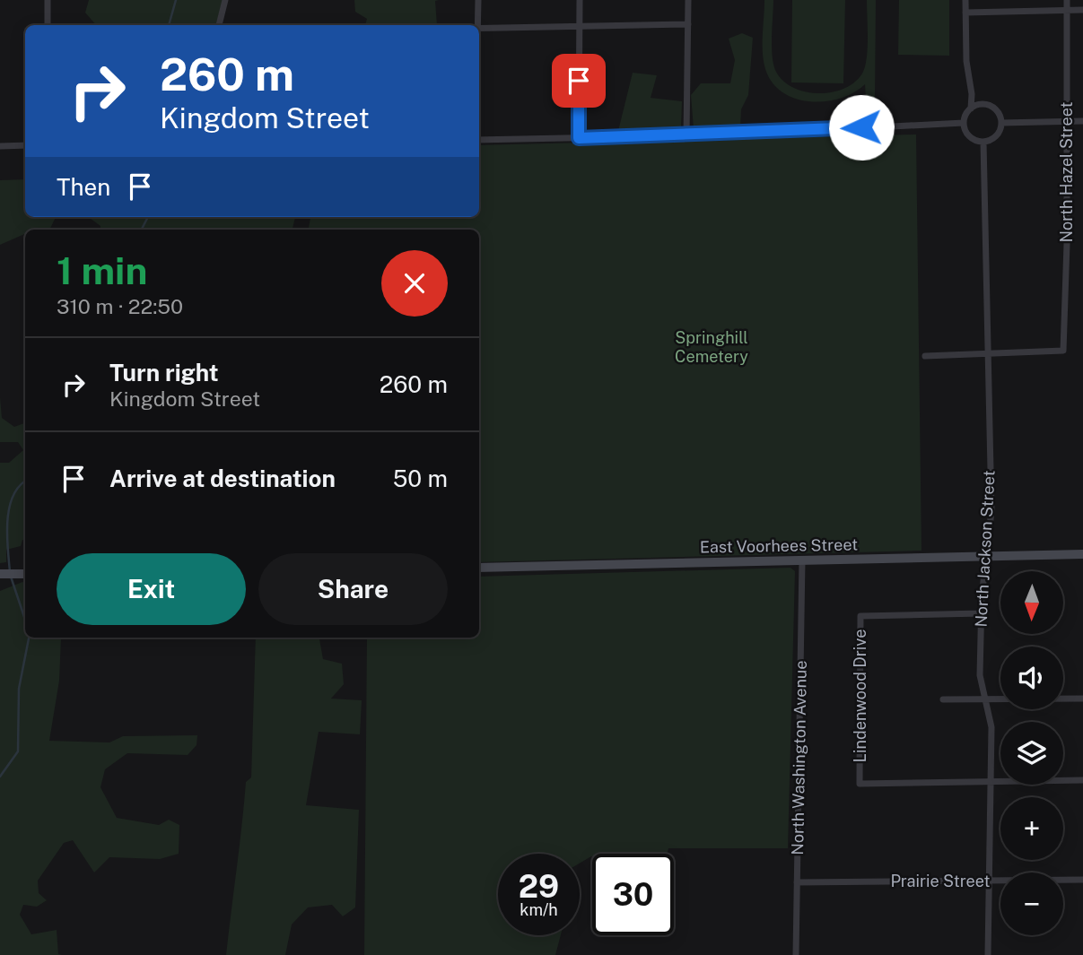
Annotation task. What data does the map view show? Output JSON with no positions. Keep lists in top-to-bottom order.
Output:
{
  "streets": {
    "main road": ["East Voorhees Street"],
    "street": [
      "North Hazel Street",
      "North Jackson Street",
      "Lindenwood Drive",
      "North Washington Avenue",
      "Prairie Street"
    ]
  },
  "crossings": [
    ["North Hazel Street", "North Jackson Street"],
    ["East Voorhees Street", "North Jackson Street"],
    ["East Voorhees Street", "North Washington Avenue"],
    ["North Jackson Street", "Lindenwood Drive"],
    ["North Jackson Street", "Prairie Street"],
    ["North Washington Avenue", "Prairie Street"]
  ],
  "parks": ["Springhill Cemetery"],
  "north": "bottom",
  "page": {
    "turn": ["260 m", "Kingdom Street"],
    "then": "Then",
    "heading": ["1 min", "310 m · 22:50"],
    "list": [
      {
        "name": "Turn right",
        "note": "Kingdom Street",
        "value": "260 m"
      },
      {
        "name": "Arrive at destination",
        "value": "50 m"
      }
    ],
    "buttons": ["Exit", "Share"],
    "map_buttons": ["+", "−"],
    "speed": "29 km/h",
    "limit": "30"
  }
}
